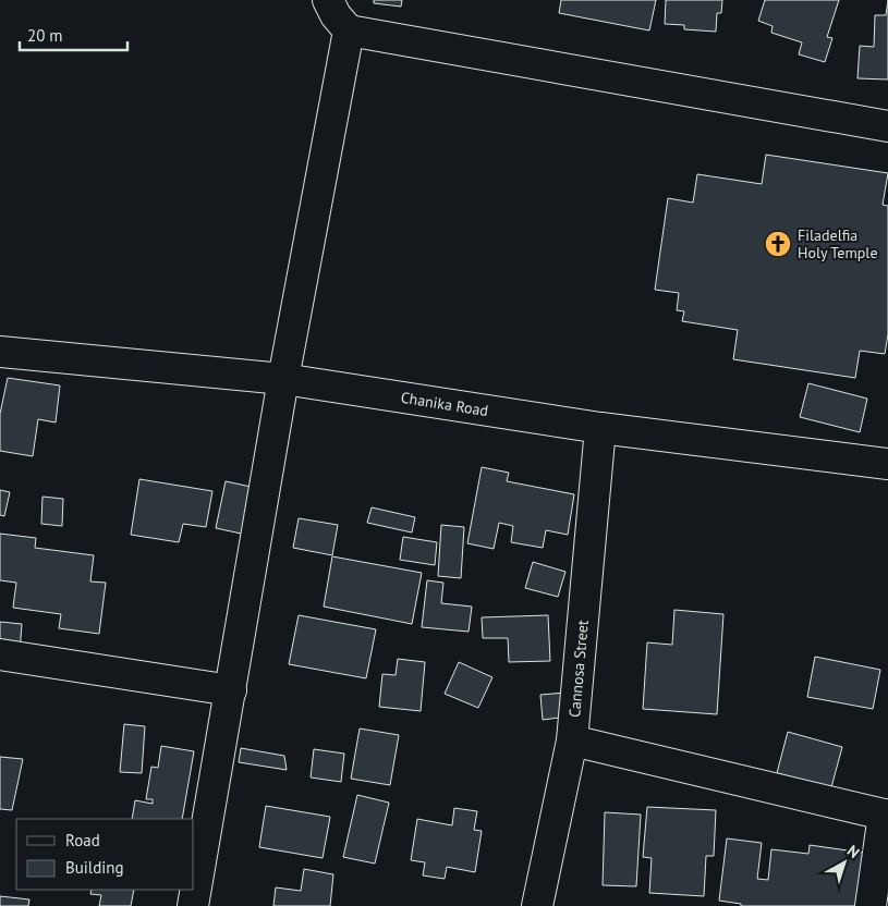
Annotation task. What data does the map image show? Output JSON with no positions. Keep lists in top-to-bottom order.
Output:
{
  "streets": {
    "street": ["Chanika Road", "Cannosa Street"]
  },
  "crossings": [
    ["Chanika Road", "Cannosa Street"]
  ],
  "places": {
    "church": ["Filadelfia Holy Temple"]
  },
  "legend": ["Road", "Building"],
  "scale_bar": "20 m",
  "north": "top right"
}
